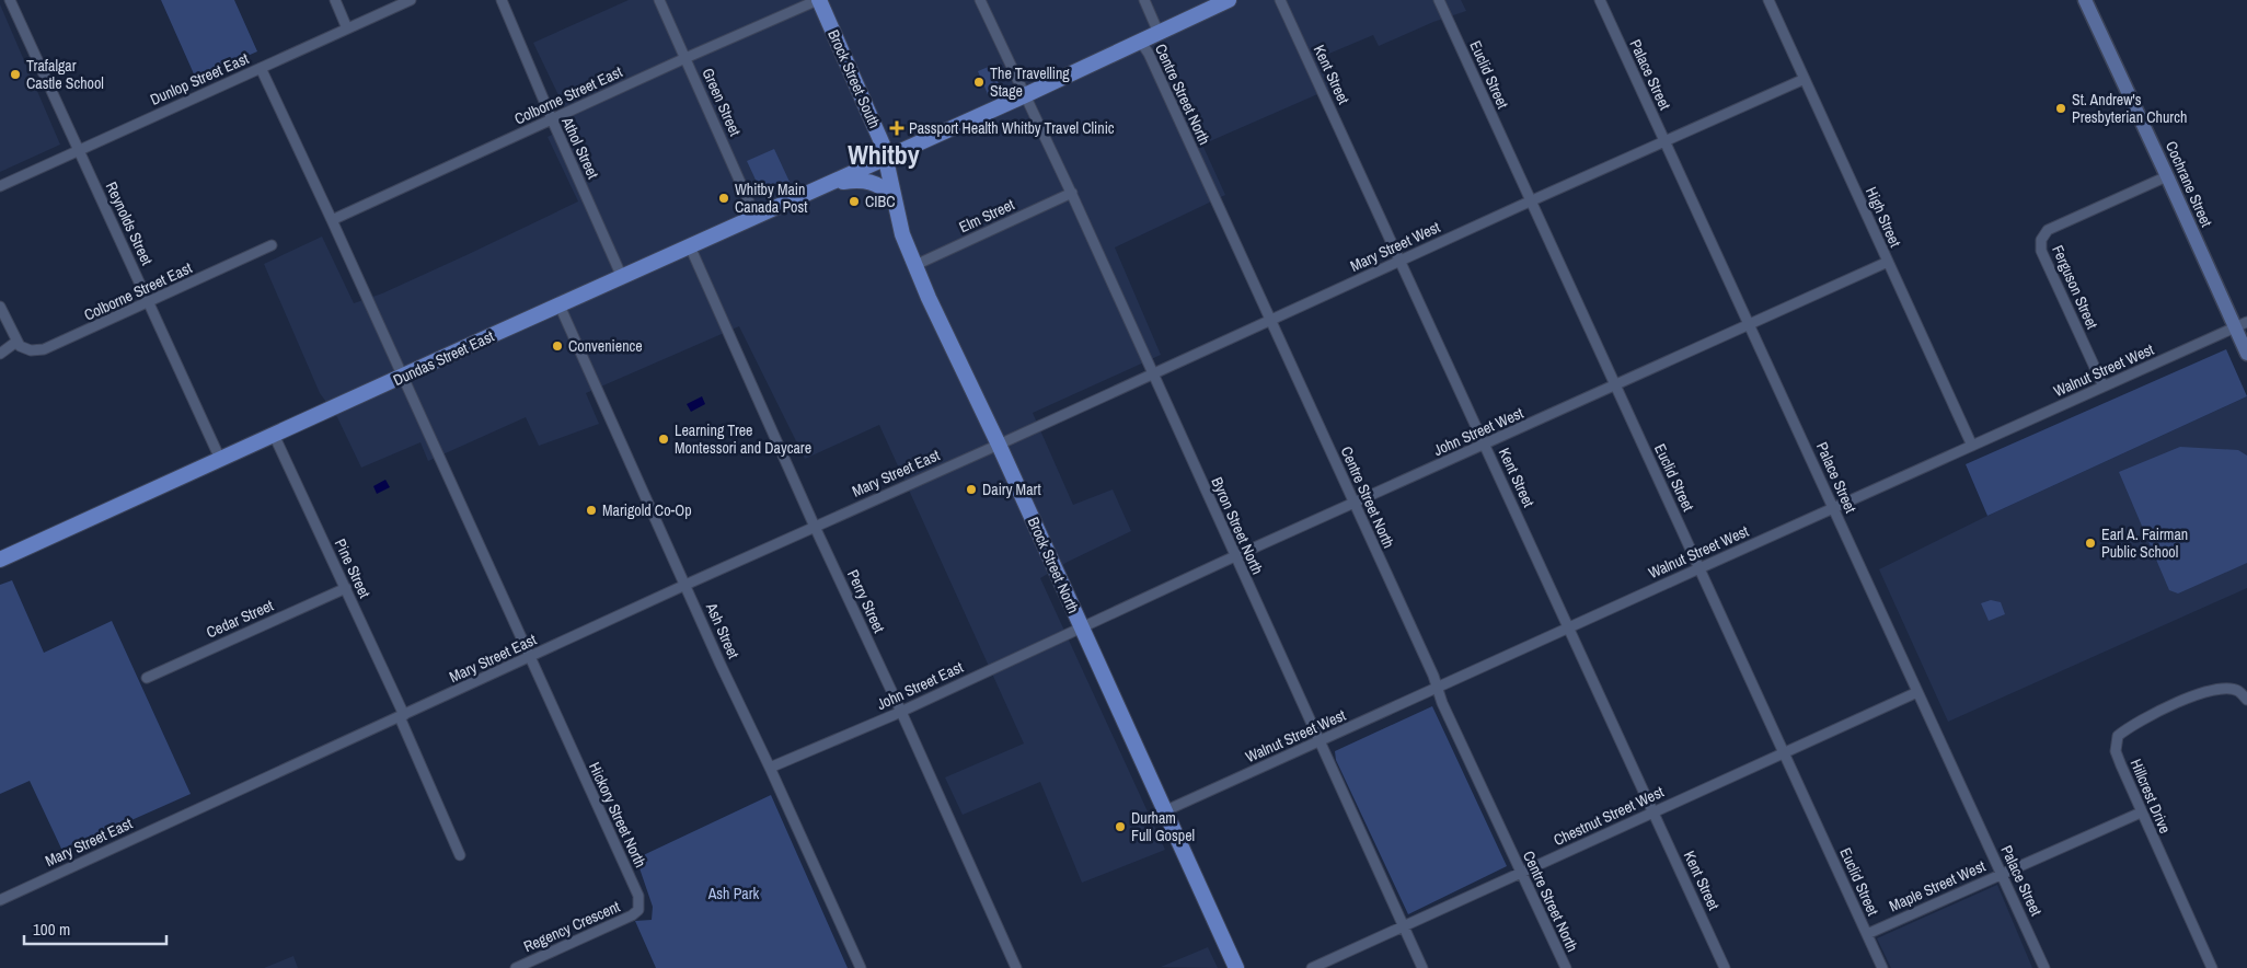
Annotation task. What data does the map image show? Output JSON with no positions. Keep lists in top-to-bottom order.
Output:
{
  "streets": {
    "main road": [
      "Brock Street South",
      "Cochrane Street",
      "Dundas Street East",
      "Brock Street North"
    ],
    "street": [
      "Kent Street",
      "Euclid Street",
      "Palace Street",
      "Dunlop Street East",
      "Centre Street North",
      "Colborne Street East",
      "Green Street",
      "Athol Street",
      "Elm Street",
      "High Street",
      "Reynolds Street",
      "Mary Street West",
      "Ferguson Street",
      "Walnut Street West",
      "John Street West",
      "Mary Street East",
      "Byron Street North",
      "Pine Street",
      "Perry Street",
      "Cedar Street",
      "Ash Street",
      "John Street East",
      "Hillcrest Drive",
      "Hickory Street North",
      "Chestnut Street West",
      "Maple Street West",
      "Regency Crescent"
    ]
  },
  "crossings": [
    ["Kent Street", "Mary Street West"],
    ["Kent Street", "Walnut Street West"],
    ["Kent Street", "John Street West"],
    ["Kent Street", "Chestnut Street West"],
    ["Euclid Street", "Mary Street West"],
    ["Euclid Street", "Walnut Street West"],
    ["Euclid Street", "John Street West"],
    ["Euclid Street", "Chestnut Street West"],
    ["Euclid Street", "Maple Street West"],
    ["Palace Street", "Mary Street West"],
    ["Palace Street", "Walnut Street West"],
    ["Palace Street", "John Street West"],
    ["Palace Street", "Chestnut Street West"],
    ["Palace Street", "Maple Street West"],
    ["Dunlop Street East", "Reynolds Street"],
    ["Dunlop Street East", "Hickory Street North"],
    ["Brock Street South", "Colborne Street East"],
    ["Brock Street South", "Dundas Street East"],
    ["Brock Street South", "Brock Street North"],
    ["Centre Street North", "Mary Street West"],
    ["Centre Street North", "Dundas Street East"],
    ["Centre Street North", "Walnut Street West"],
    ["Centre Street North", "John Street West"],
    ["Centre Street North", "Chestnut Street West"],
    ["Colborne Street East", "Green Street"],
    ["Colborne Street East", "Athol Street"],
    ["Colborne Street East", "Reynolds Street"],
    ["Colborne Street East", "Hickory Street North"],
    ["Green Street", "Dundas Street East"],
    ["Athol Street", "Dundas Street East"],
    ["Cochrane Street", "Ferguson Street"],
    ["Cochrane Street", "Walnut Street West"],
    ["Elm Street", "Byron Street North"],
    ["Elm Street", "Brock Street North"],
    ["High Street", "Mary Street West"],
    ["High Street", "Walnut Street West"],
    ["High Street", "John Street West"],
    ["Reynolds Street", "Dundas Street East"],
    ["Mary Street West", "Mary Street East"],
    ["Mary Street West", "Byron Street North"],
    ["Mary Street West", "Brock Street North"],
    ["Ferguson Street", "Walnut Street West"],
    ["Dundas Street East", "Byron Street North"],
    ["Dundas Street East", "Brock Street North"],
    ["Dundas Street East", "Pine Street"],
    ["Dundas Street East", "Perry Street"],
    ["Dundas Street East", "Ash Street"],
    ["Dundas Street East", "Hickory Street North"],
    ["Walnut Street West", "Byron Street North"],
    ["Walnut Street West", "Brock Street North"],
    ["John Street West", "Byron Street North"],
    ["John Street West", "Brock Street North"],
    ["John Street West", "John Street East"],
    ["Mary Street East", "Brock Street North"],
    ["Mary Street East", "Pine Street"],
    ["Mary Street East", "Perry Street"],
    ["Mary Street East", "Ash Street"],
    ["Mary Street East", "Hickory Street North"],
    ["Byron Street North", "Chestnut Street West"],
    ["Brock Street North", "John Street East"],
    ["Pine Street", "Cedar Street"],
    ["Perry Street", "John Street East"],
    ["Ash Street", "John Street East"],
    ["Hillcrest Drive", "Maple Street West"],
    ["Hickory Street North", "Regency Crescent"]
  ],
  "districts": ["Whitby"],
  "parks": ["Ash Park"],
  "places": {
    "other": [
      "Trafalgar Castle School",
      "The Travelling Stage",
      "St. Andrew's Presbyterian Church",
      "Whitby Main Canada Post",
      "CIBC",
      "Convenience",
      "Learning Tree Montessori and Daycare",
      "Dairy Mart",
      "Marigold Co-Op",
      "Earl A. Fairman Public School",
      "Durham Full Gospel"
    ],
    "health": ["Passport Health Whitby Travel Clinic"]
  },
  "scale_bar": "100 m"
}
